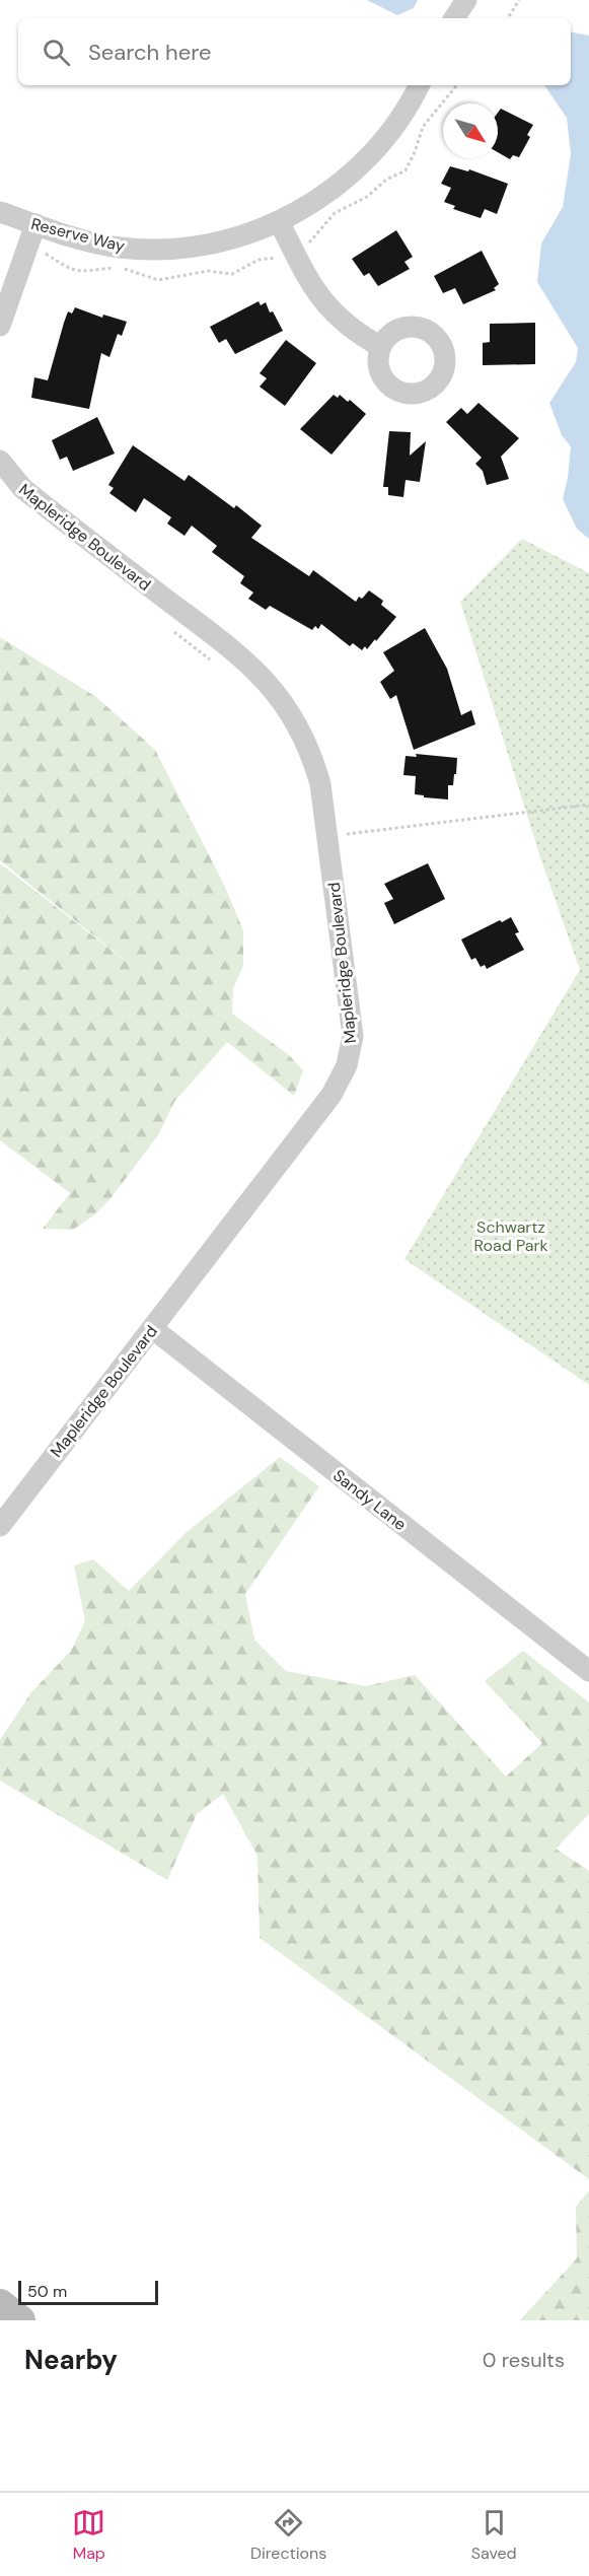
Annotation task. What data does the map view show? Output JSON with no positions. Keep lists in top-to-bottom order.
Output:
{
  "streets": {
    "street": ["Reserve Way", "Mapleridge Boulevard", "Sandy Lane"]
  },
  "crossings": [
    ["Mapleridge Boulevard", "Sandy Lane"]
  ],
  "parks": ["Schwartz Road Park"],
  "scale_bar": "50 m",
  "north": "bottom right",
  "page": {
    "search": "Search here",
    "scale": "50 m",
    "heading": ["Nearby", "0 results"],
    "nav": ["Map", "Directions", "Saved"]
  }
}
